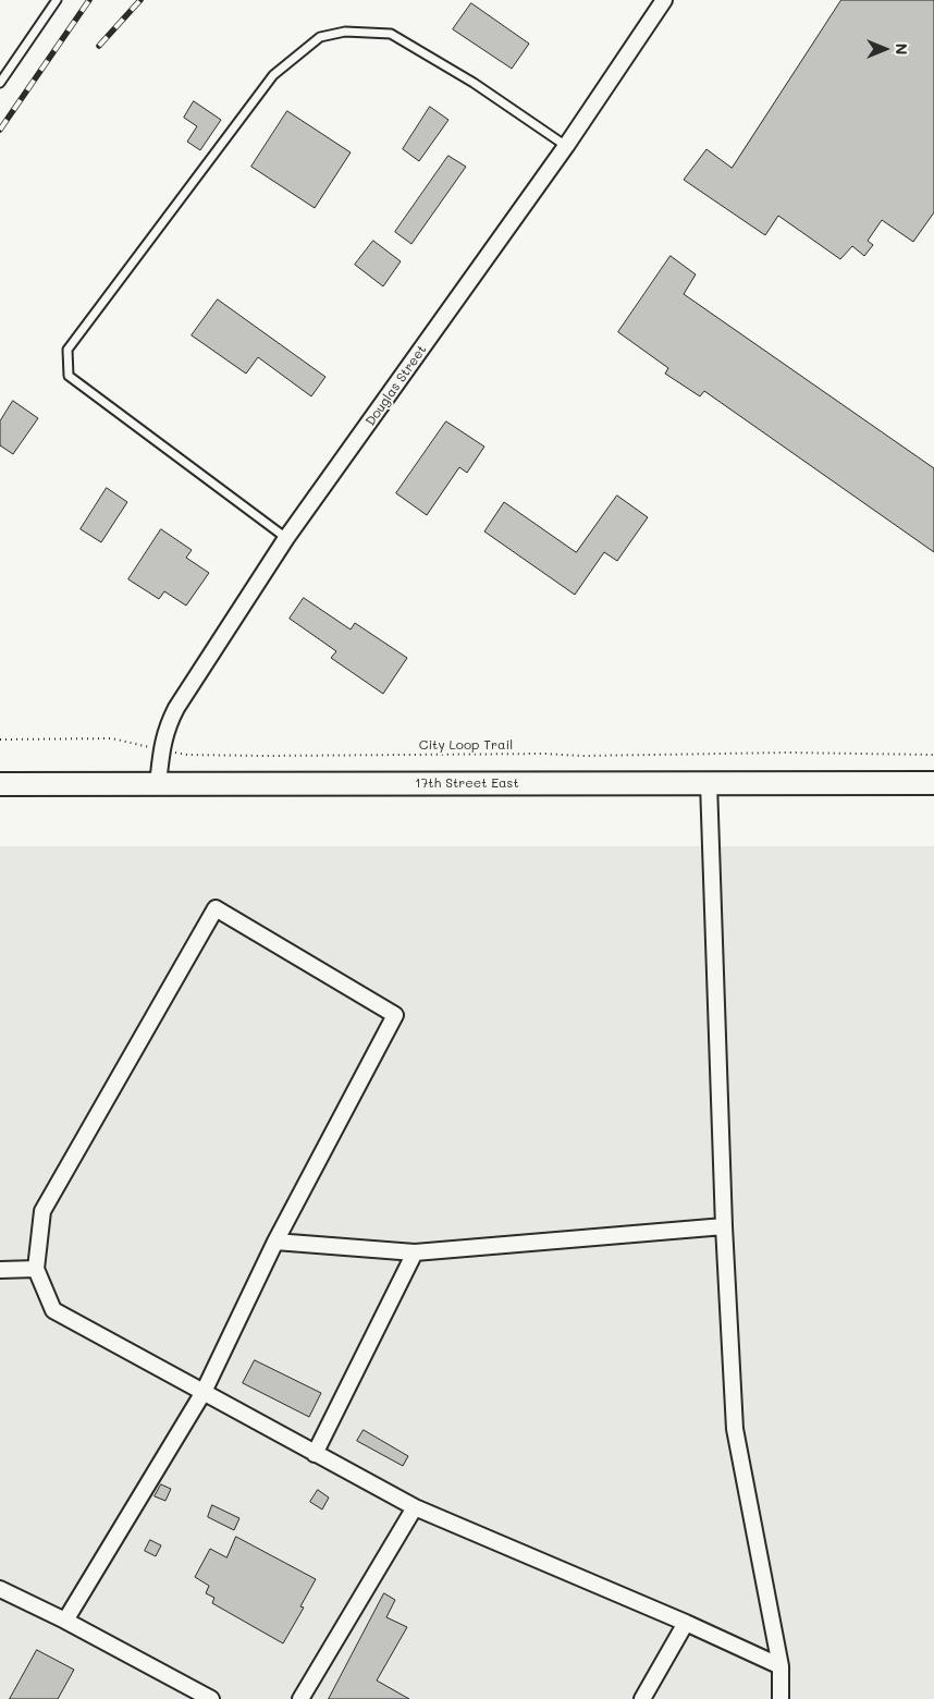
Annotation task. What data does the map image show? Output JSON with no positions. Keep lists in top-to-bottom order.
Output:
{
  "streets": {
    "main road": ["17th Street East"],
    "street": ["Douglas Street"],
    "path": ["City Loop Trail"]
  },
  "crossings": [
    ["Douglas Street", "City Loop Trail"],
    ["Douglas Street", "17th Street East"]
  ],
  "north": "right"
}
